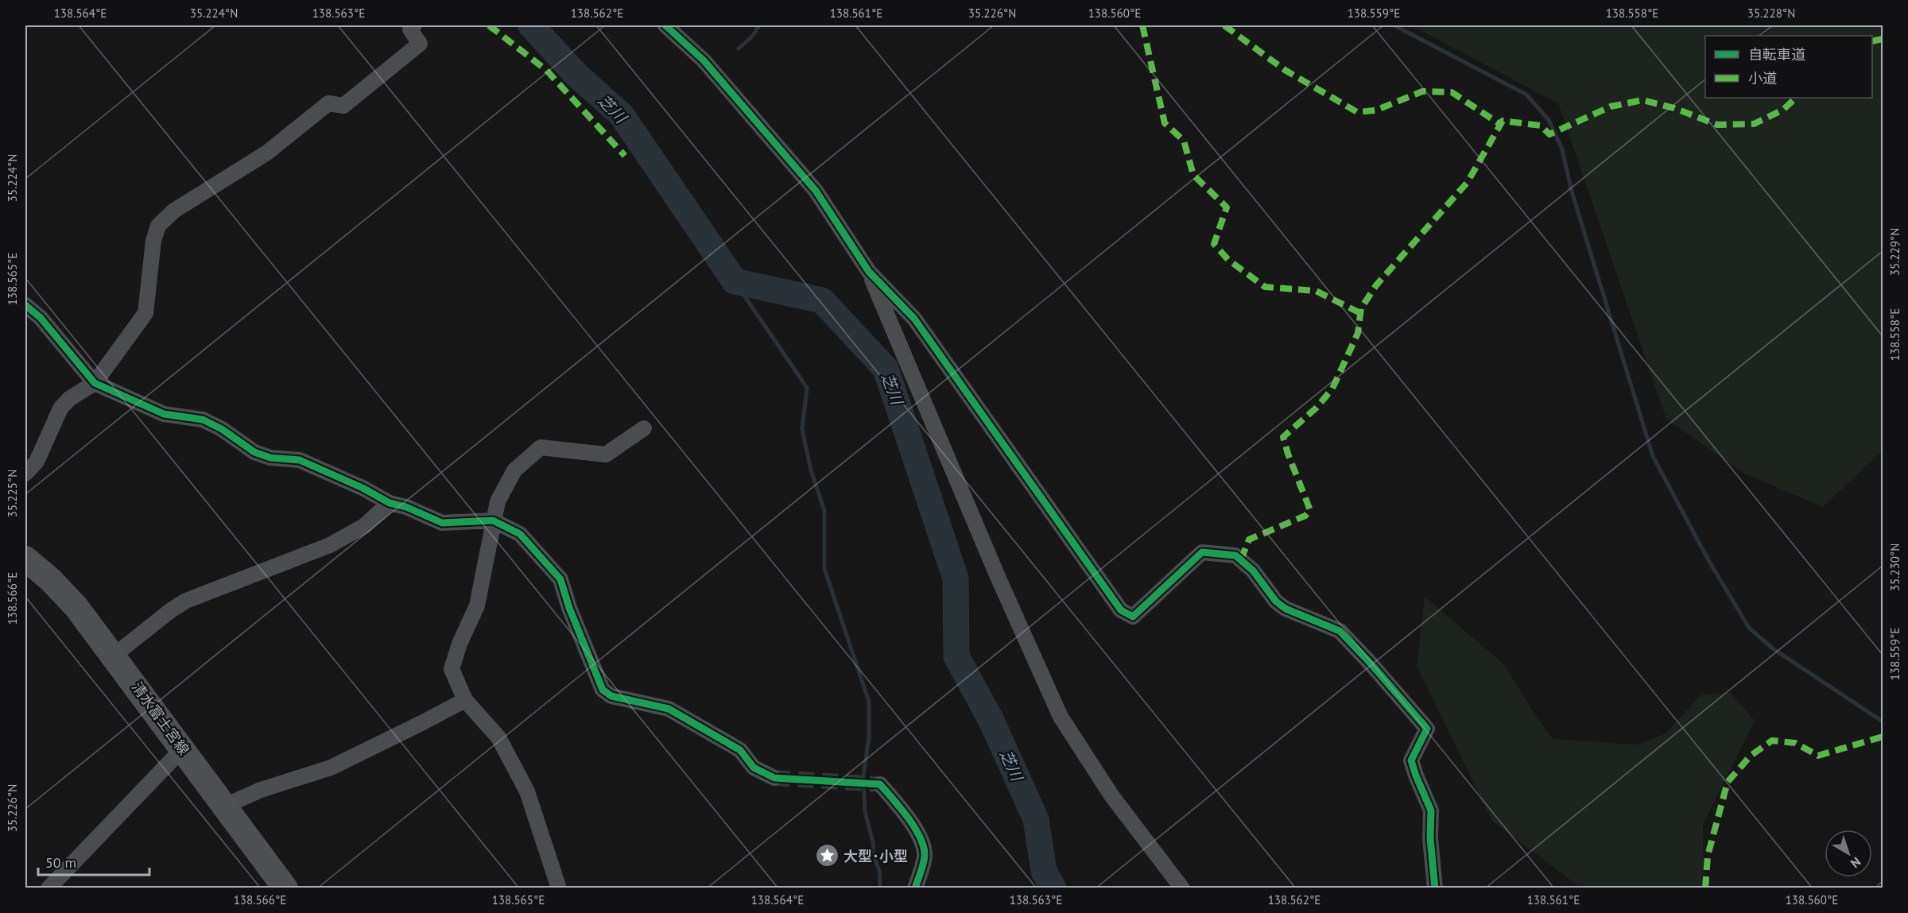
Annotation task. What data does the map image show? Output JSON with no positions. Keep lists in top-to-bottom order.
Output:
{
  "streets": {
    "main road": ["清水富士宮線"]
  },
  "water": ["芝川"],
  "places": {
    "place": ["大型･小型"]
  },
  "legend": ["自転車道", "小道"],
  "scale_bar": "50 m",
  "north": "bottom right",
  "coordinates": [
    "138.564°E",
    "35.224°N",
    "138.563°E",
    "138.562°E",
    "138.561°E",
    "35.226°N",
    "138.560°E",
    "138.559°E",
    "138.558°E",
    "35.228°N",
    "35.229°N",
    "138.565°E",
    "35.225°N",
    "35.230°N",
    "138.566°E"
  ]
}
